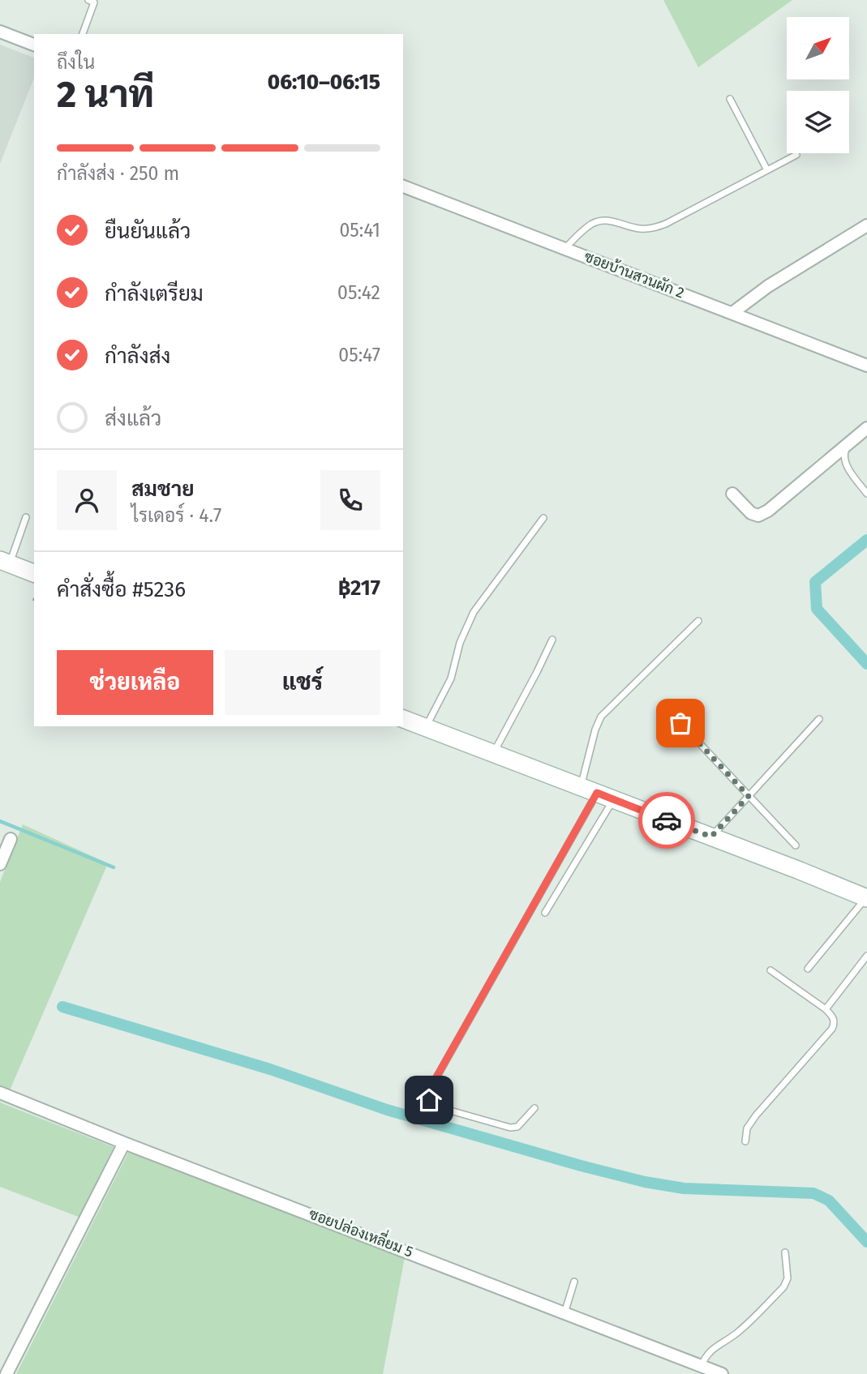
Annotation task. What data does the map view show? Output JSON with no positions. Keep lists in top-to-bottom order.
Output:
{
  "streets": {
    "street": ["ซอยบ้านสวนผัก 2", "ซอยปล่องเหลี่ยม 5"]
  },
  "north": "top right",
  "page": {
    "heading": ["2 นาที", "ถึงใน", "06:10–06:15"],
    "panel": [
      "สมชาย",
      "ไรเดอร์ · 4.7",
      "คำสั่งซื้อ #5236",
      "฿217"
    ],
    "bar": "กำลังส่ง · 250 m",
    "list": [
      ["ยืนยันแล้ว", "05:41"],
      ["กำลังเตรียม", "05:42"],
      ["กำลังส่ง", "05:47"],
      "ส่งแล้ว"
    ],
    "buttons": ["ช่วยเหลือ", "แชร์"]
  }
}
